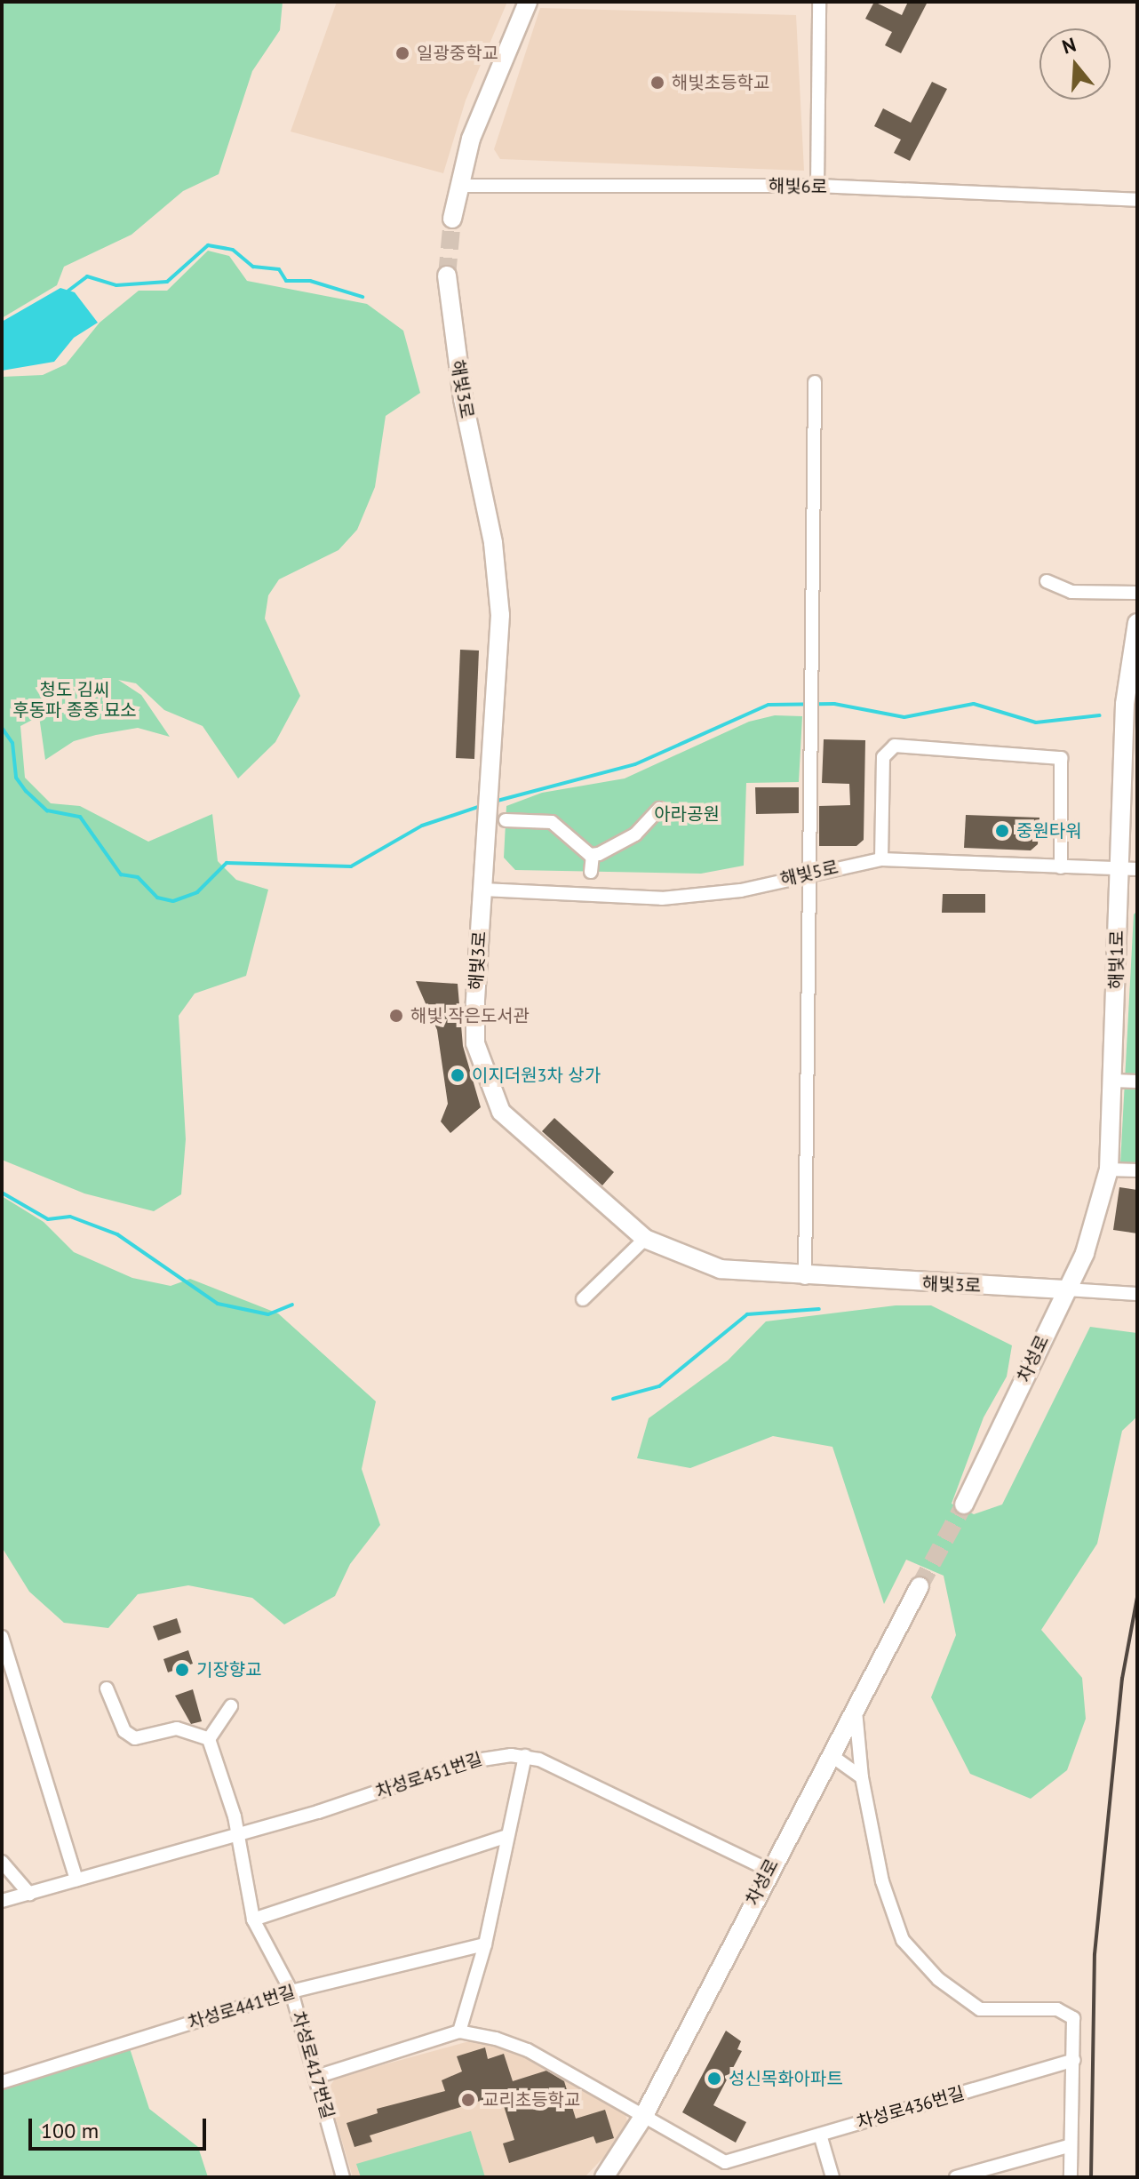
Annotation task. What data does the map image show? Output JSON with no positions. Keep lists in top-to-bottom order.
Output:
{
  "streets": {
    "street": [
      "해빛6로",
      "해빛3로",
      "해빛5로",
      "해빛1로",
      "차성로",
      "차성로451번길",
      "차성로441번길",
      "차성로417번길",
      "차성로436번길"
    ]
  },
  "crossings": [
    ["해빛3로", "해빛5로"],
    ["해빛3로", "해빛1로"],
    ["해빛3로", "차성로"],
    ["해빛5로", "해빛1로"],
    ["해빛1로", "차성로"],
    ["차성로", "차성로451번길"],
    ["차성로", "차성로436번길"],
    ["차성로451번길", "차성로417번길"],
    ["차성로441번길", "차성로417번길"]
  ],
  "parks": ["청도 김씨 후동파 종중 묘소", "아라공원"],
  "places": [
    "일광중학교",
    "해빛초등학교",
    "중원타워",
    "해빛 작은도서관",
    "이지더원3차 상가",
    "기장향교",
    "성신목화아파트",
    "교리초등학교"
  ],
  "scale_bar": "100 m",
  "north": "top"
}
